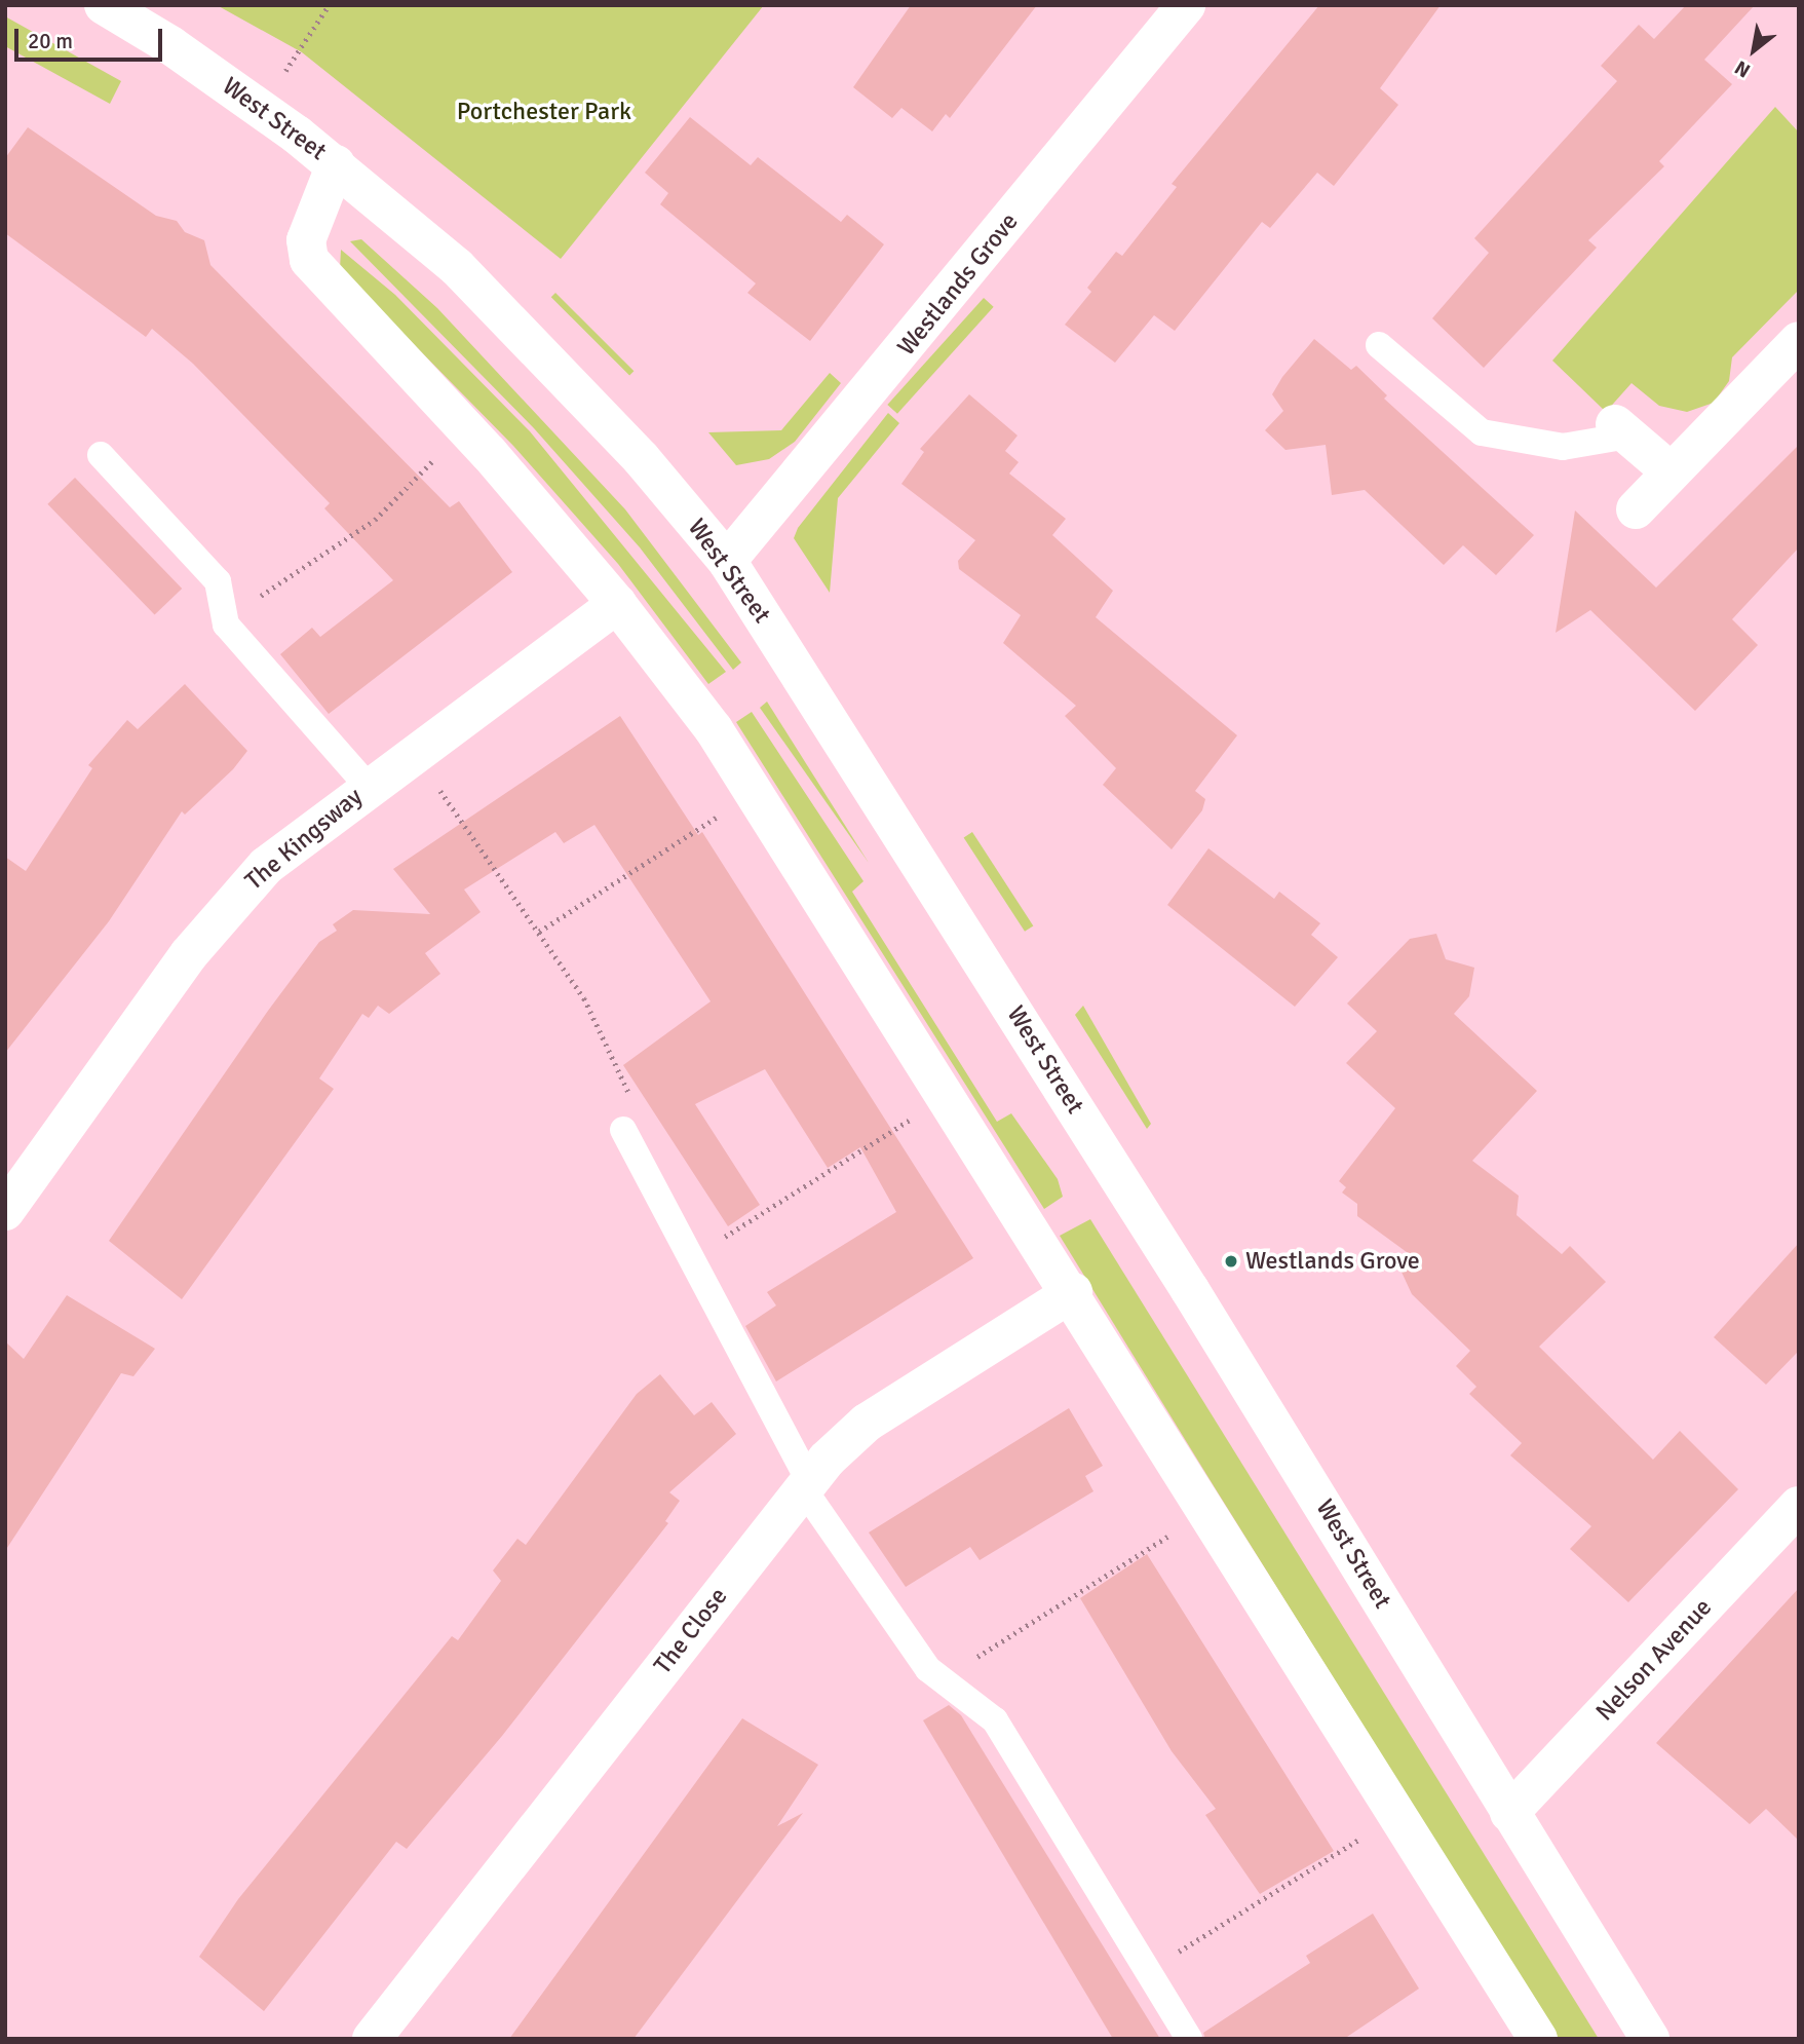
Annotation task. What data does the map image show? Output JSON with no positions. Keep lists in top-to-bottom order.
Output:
{
  "streets": {
    "street": [
      "West Street",
      "Westlands Grove",
      "The Kingsway",
      "The Close",
      "Nelson Avenue"
    ]
  },
  "crossings": [
    ["West Street", "Westlands Grove"],
    ["West Street", "The Kingsway"],
    ["West Street", "The Close"],
    ["West Street", "Nelson Avenue"]
  ],
  "parks": ["Portchester Park"],
  "places": ["Westlands Grove"],
  "scale_bar": "20 m",
  "north": "bottom left"
}
